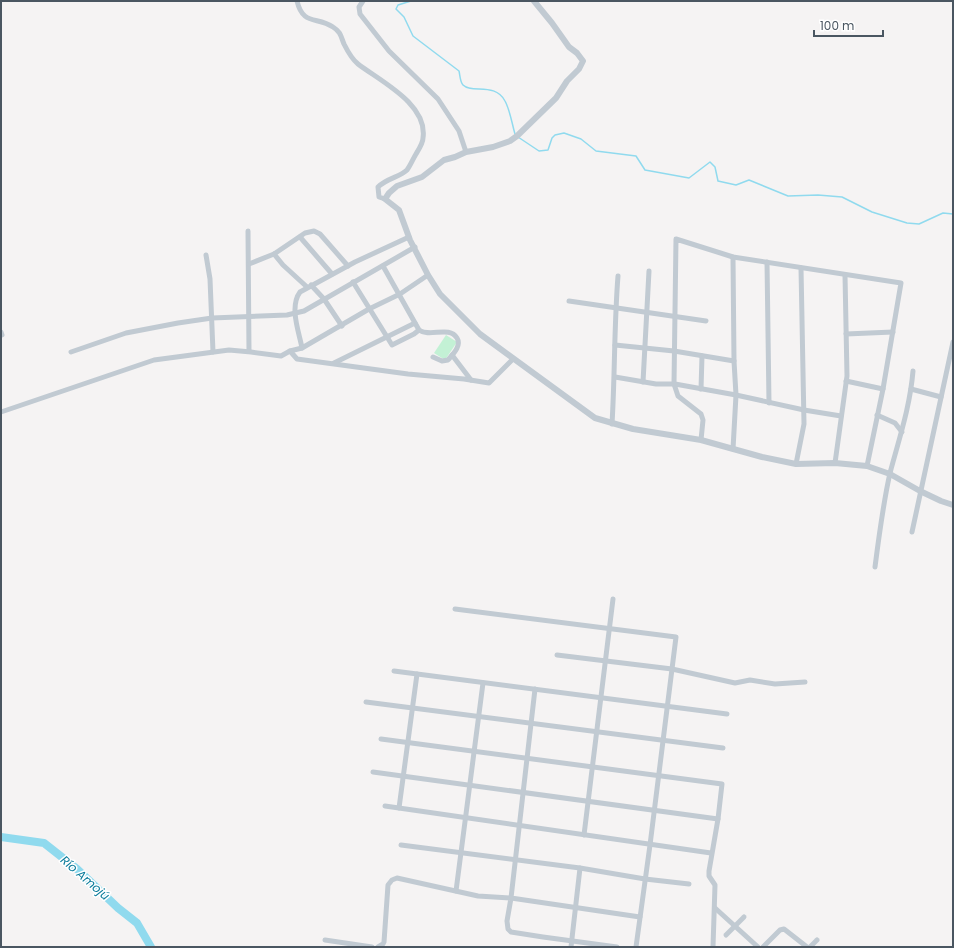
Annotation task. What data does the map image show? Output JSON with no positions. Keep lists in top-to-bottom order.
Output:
{
  "water": ["Río Amojú"],
  "scale_bar": "100 m"
}
